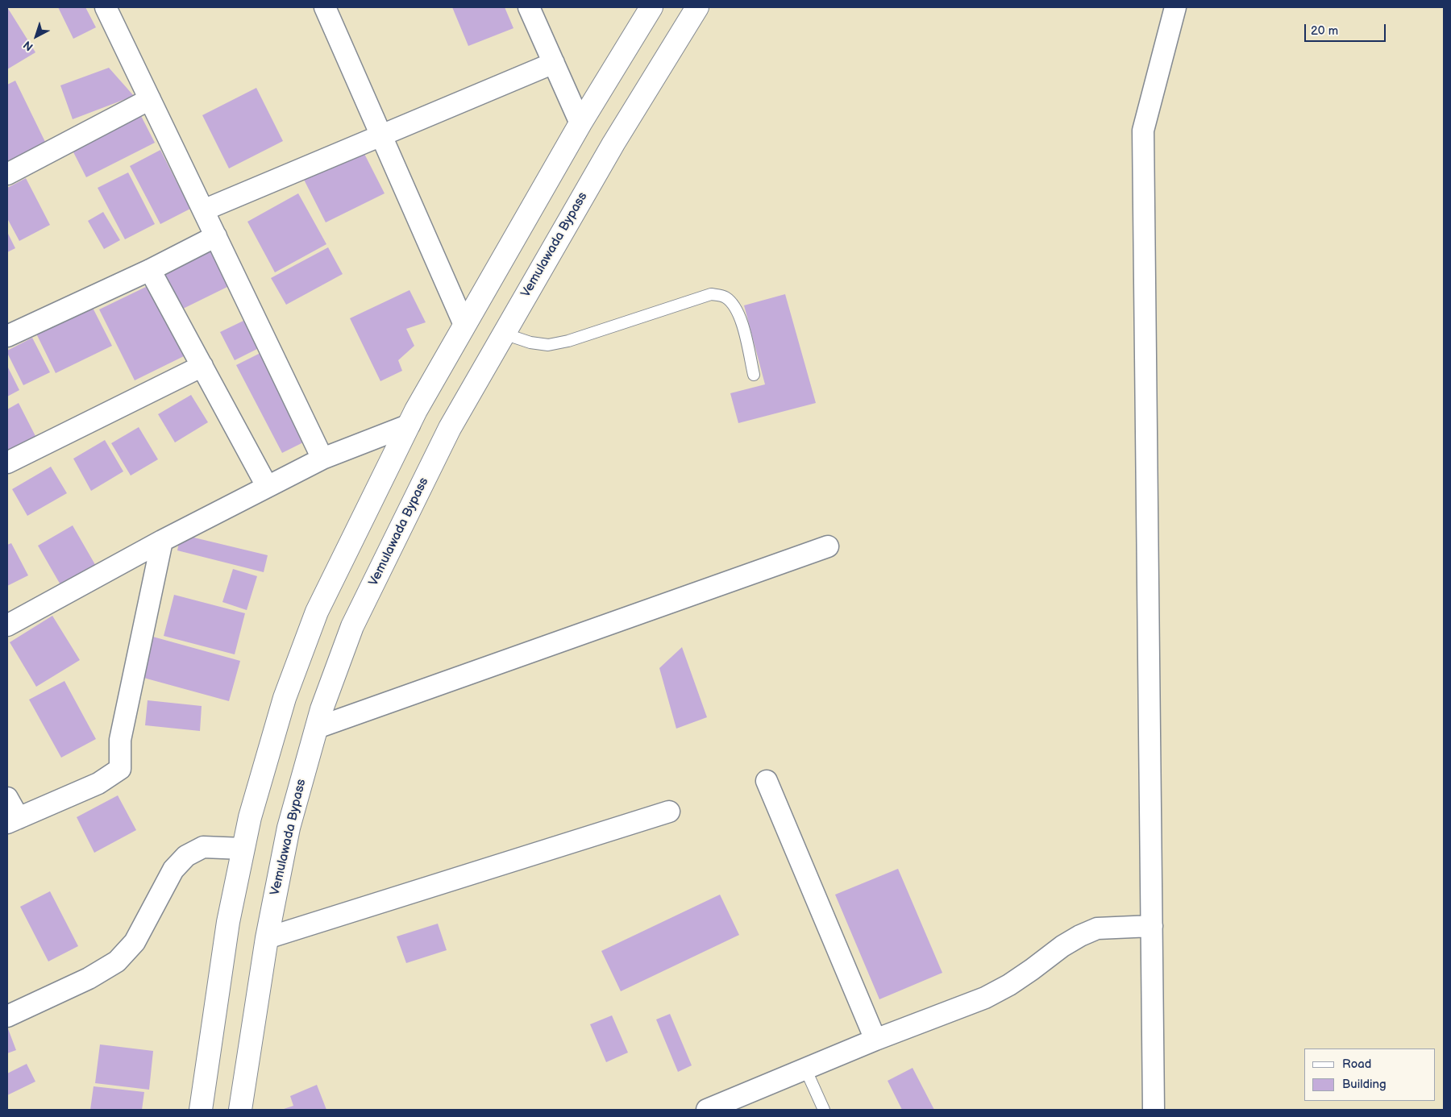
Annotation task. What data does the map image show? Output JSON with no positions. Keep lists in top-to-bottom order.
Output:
{
  "streets": {
    "main road": ["Vemulawada Bypass"]
  },
  "legend": ["Road", "Building"],
  "scale_bar": "20 m",
  "north": "bottom left"
}
